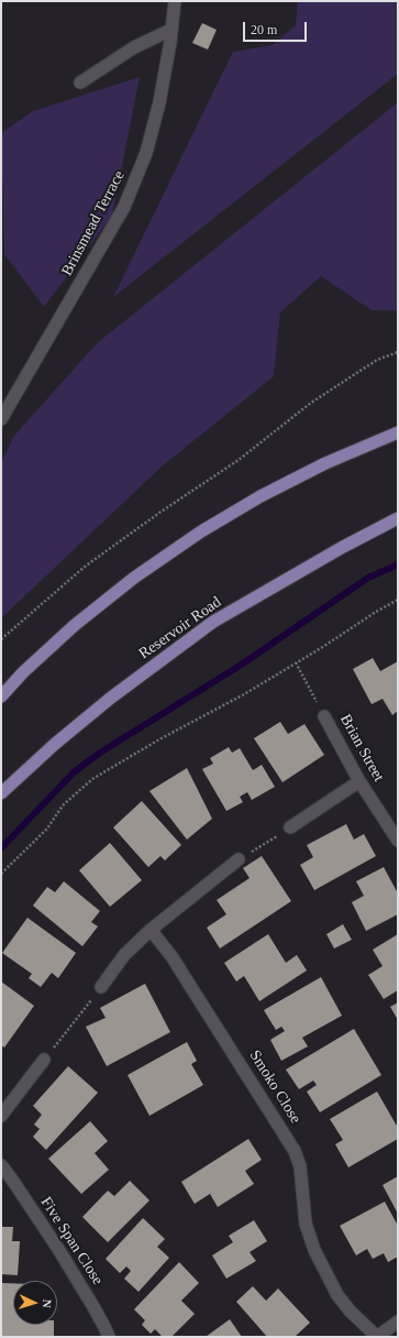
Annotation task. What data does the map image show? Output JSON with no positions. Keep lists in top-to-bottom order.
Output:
{
  "streets": {
    "main road": ["Reservoir Road"],
    "street": [
      "Brinsmead Terrace",
      "Brian Street",
      "Smoko Close",
      "Five Span Close"
    ]
  },
  "scale_bar": "20 m",
  "north": "right"
}
